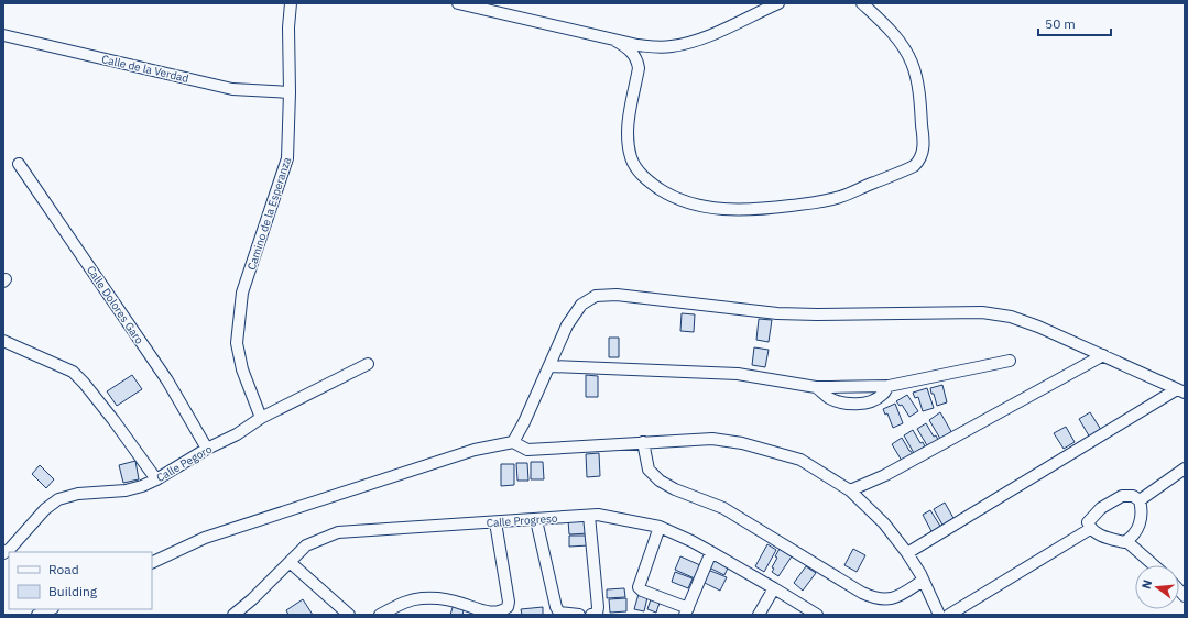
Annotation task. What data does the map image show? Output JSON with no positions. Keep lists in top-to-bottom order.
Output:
{
  "streets": {
    "street": [
      "Calle de la Verdad",
      "Camino de la Esperanza",
      "Calle Dolores Garo",
      "Calle Pegoro",
      "Calle Progreso"
    ]
  },
  "crossings": [
    ["Calle de la Verdad", "Camino de la Esperanza"],
    ["Camino de la Esperanza", "Calle Pegoro"],
    ["Calle Dolores Garo", "Calle Pegoro"]
  ],
  "legend": ["Road", "Building"],
  "scale_bar": "50 m",
  "north": "left"
}
